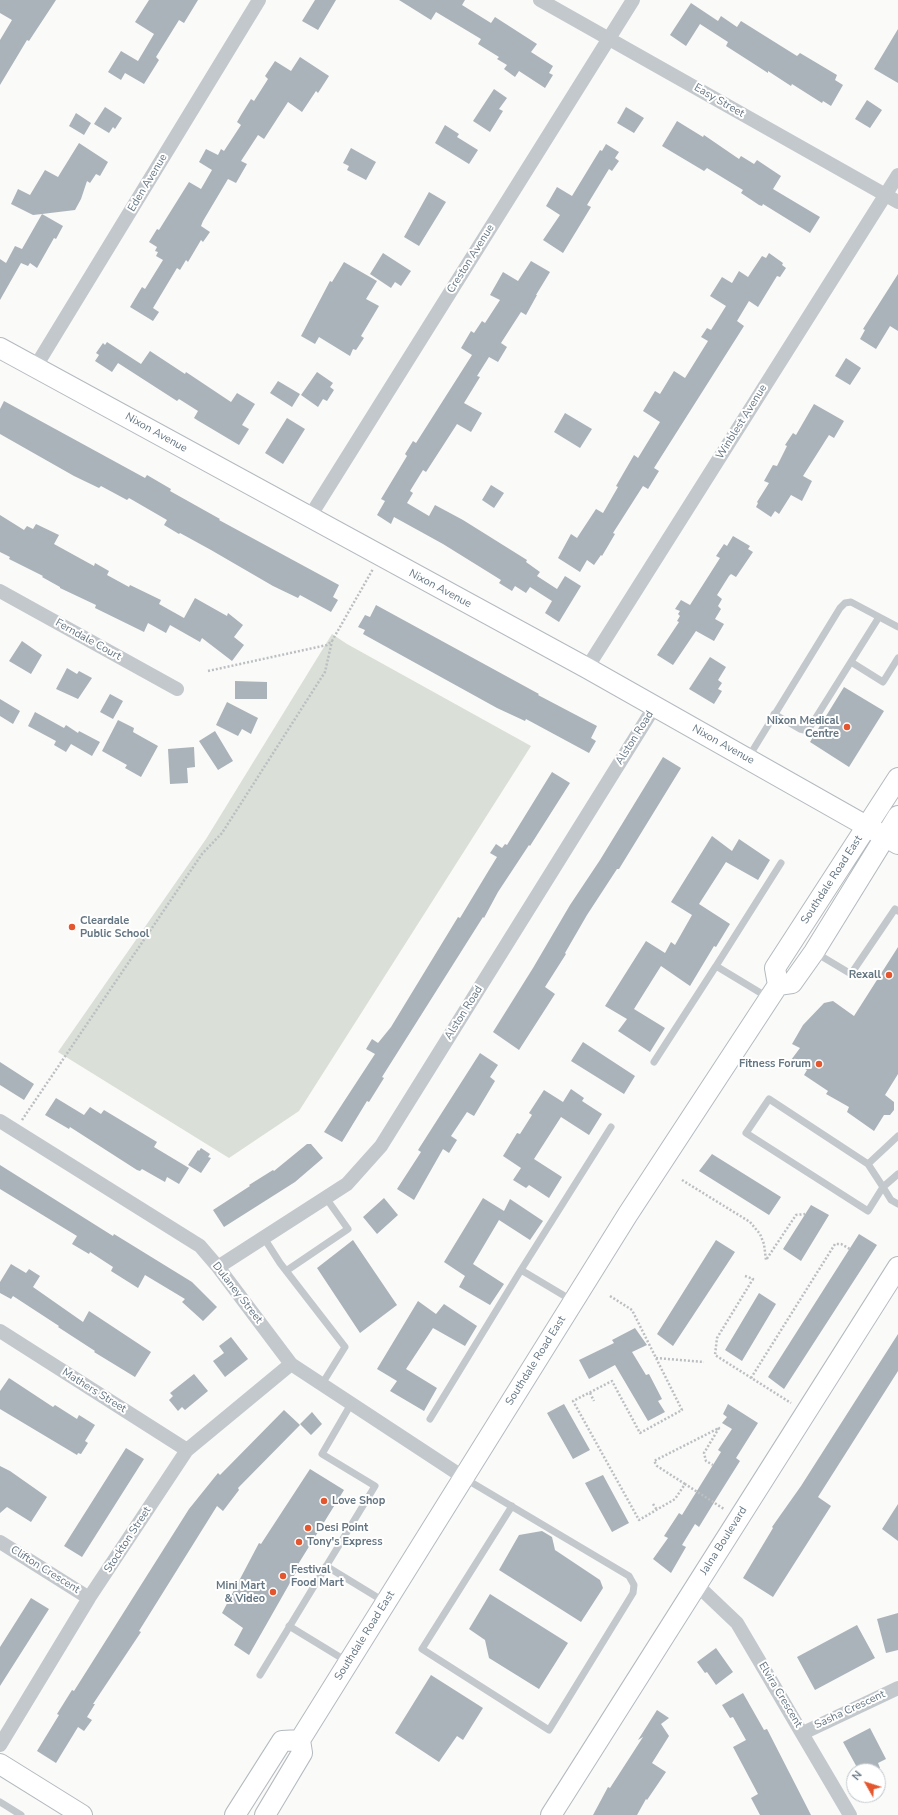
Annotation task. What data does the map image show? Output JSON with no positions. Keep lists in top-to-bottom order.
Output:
{
  "streets": {
    "street": [
      "Easy Street",
      "Eden Avenue",
      "Creston Avenue",
      "Winblest Avenue",
      "Nixon Avenue",
      "Ferndale Court",
      "Alston Road",
      "Southdale Road East",
      "Dulaney Street",
      "Mathers Street",
      "Stockton Street",
      "Jalna Boulevard",
      "Clifton Crescent",
      "Elvira Crescent",
      "Sasha Crescent"
    ]
  },
  "crossings": [
    ["Easy Street", "Creston Avenue"],
    ["Easy Street", "Winblest Avenue"],
    ["Eden Avenue", "Nixon Avenue"],
    ["Creston Avenue", "Nixon Avenue"],
    ["Winblest Avenue", "Nixon Avenue"],
    ["Nixon Avenue", "Alston Road"],
    ["Nixon Avenue", "Southdale Road East"],
    ["Alston Road", "Dulaney Street"],
    ["Southdale Road East", "Dulaney Street"],
    ["Dulaney Street", "Stockton Street"],
    ["Mathers Street", "Stockton Street"],
    ["Stockton Street", "Clifton Crescent"],
    ["Jalna Boulevard", "Elvira Crescent"],
    ["Elvira Crescent", "Sasha Crescent"]
  ],
  "places": [
    "Nixon Medical Centre",
    "Cleardale Public School",
    "Rexall",
    "Fitness Forum",
    "Love Shop",
    "Desi Point",
    "Tony's Express",
    "Festival Food Mart",
    "Mini Mart & Video"
  ],
  "north": "top left"
}
